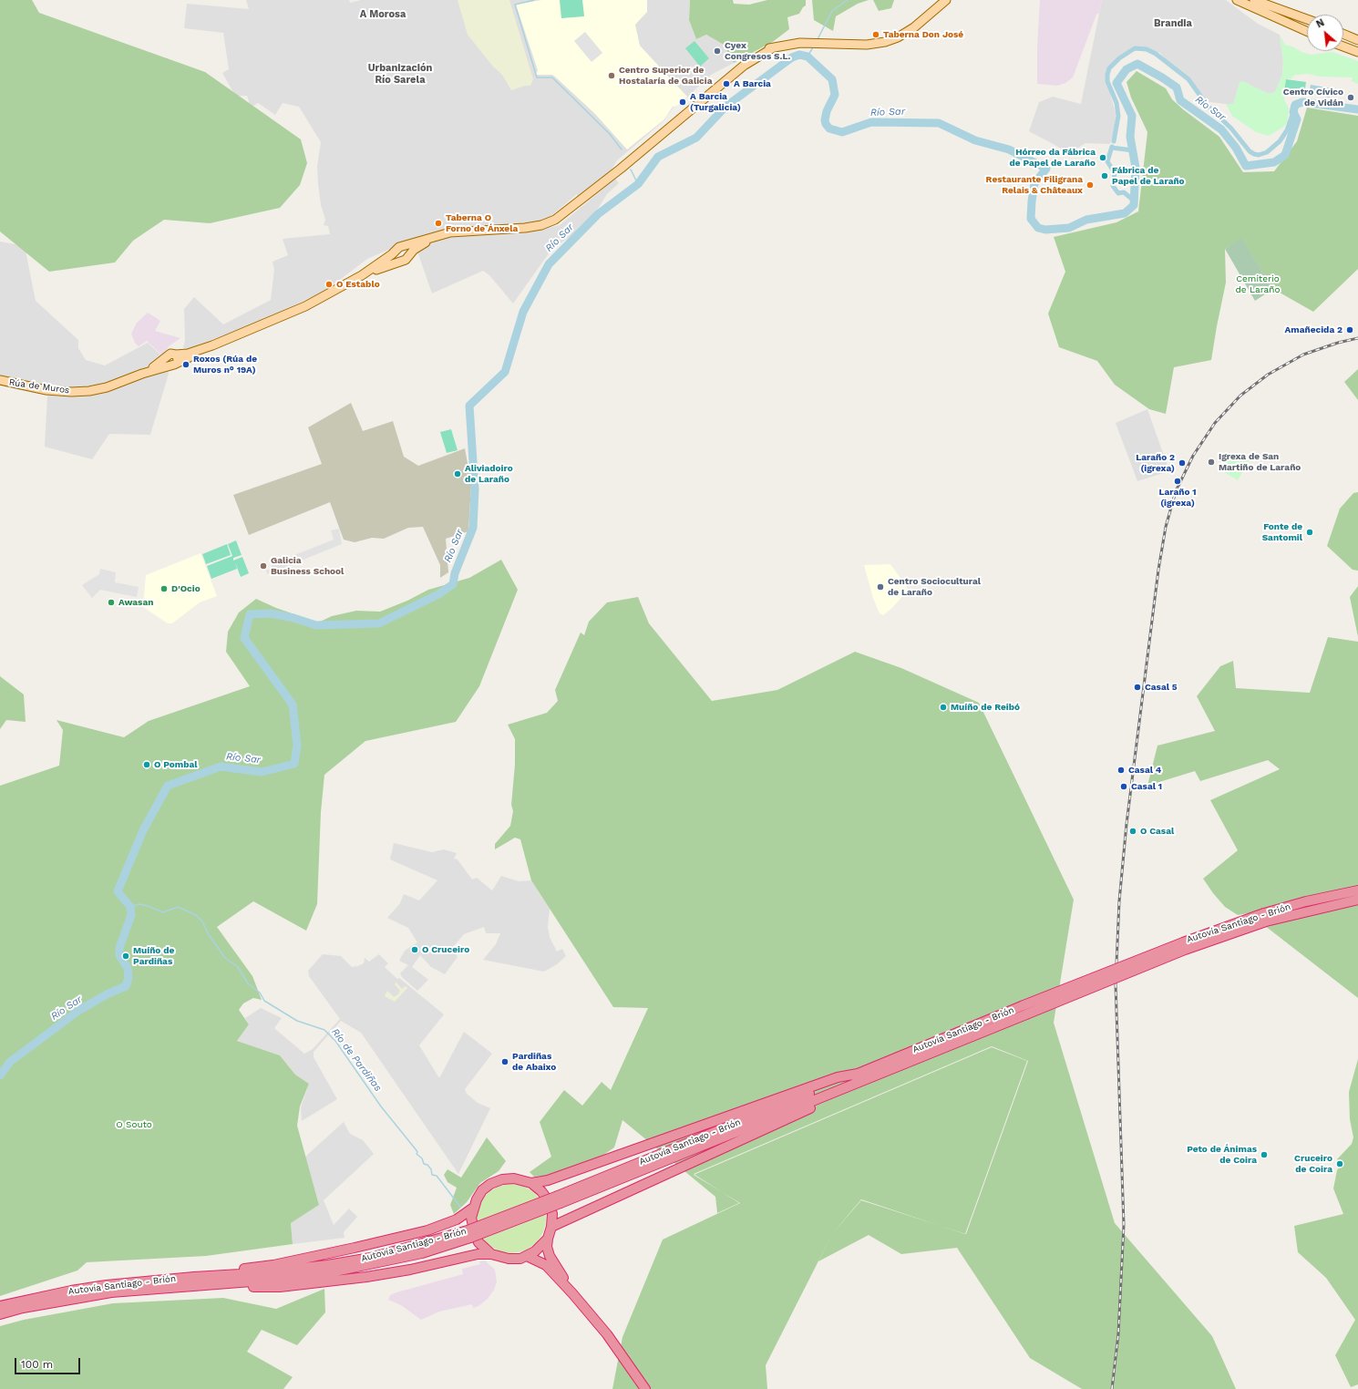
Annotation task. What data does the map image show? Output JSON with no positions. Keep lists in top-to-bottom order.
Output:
{
  "streets": {
    "highway": ["Autovía Santiago - Brión"],
    "main road": ["Rúa de Muros"]
  },
  "districts": ["A Morosa", "Brandia", "Urbanización Río Sarela"],
  "water": ["Río Sar", "Río de Pardiñas"],
  "parks": ["Cemiterio de Laraño", "O Souto"],
  "places": [
    "Taberna Don José",
    "Cyex Congresos S.L.",
    "Centro Superior de Hostalaría de Galicia",
    "A Barcia",
    "Centro Cívico de Vidán",
    "A Barcia (Turgalicia)",
    "Hórreo da Fábrica de Papel de Laraño",
    "Fábrica de Papel de Laraño",
    "Restaurante Filigrana Relais & Châteaux",
    "Taberna O Forno de Ánxela",
    "O Establo",
    "Amañecida 2",
    "Roxos (Rúa de Muros n° 19A)",
    "Igrexa de San Martiño de Laraño",
    "Laraño 2 (igrexa)",
    "Aliviadoiro de Laraño",
    "Laraño 1 (igrexa)",
    "Fonte de Santomil",
    "Galicia Business School",
    "Centro Sociocultural de Laraño",
    "D'Ocio",
    "Awasan",
    "Casal 5",
    "Muíño de Reibó",
    "O Pombal",
    "Casal 4",
    "Casal 1",
    "O Casal",
    "O Cruceiro",
    "Muíño de Pardiñas",
    "Pardiñas de Abaixo",
    "Peto de Ánimas de Coira",
    "Cruceiro de Coira"
  ],
  "scale_bar": "100 m",
  "north": "top left"
}
